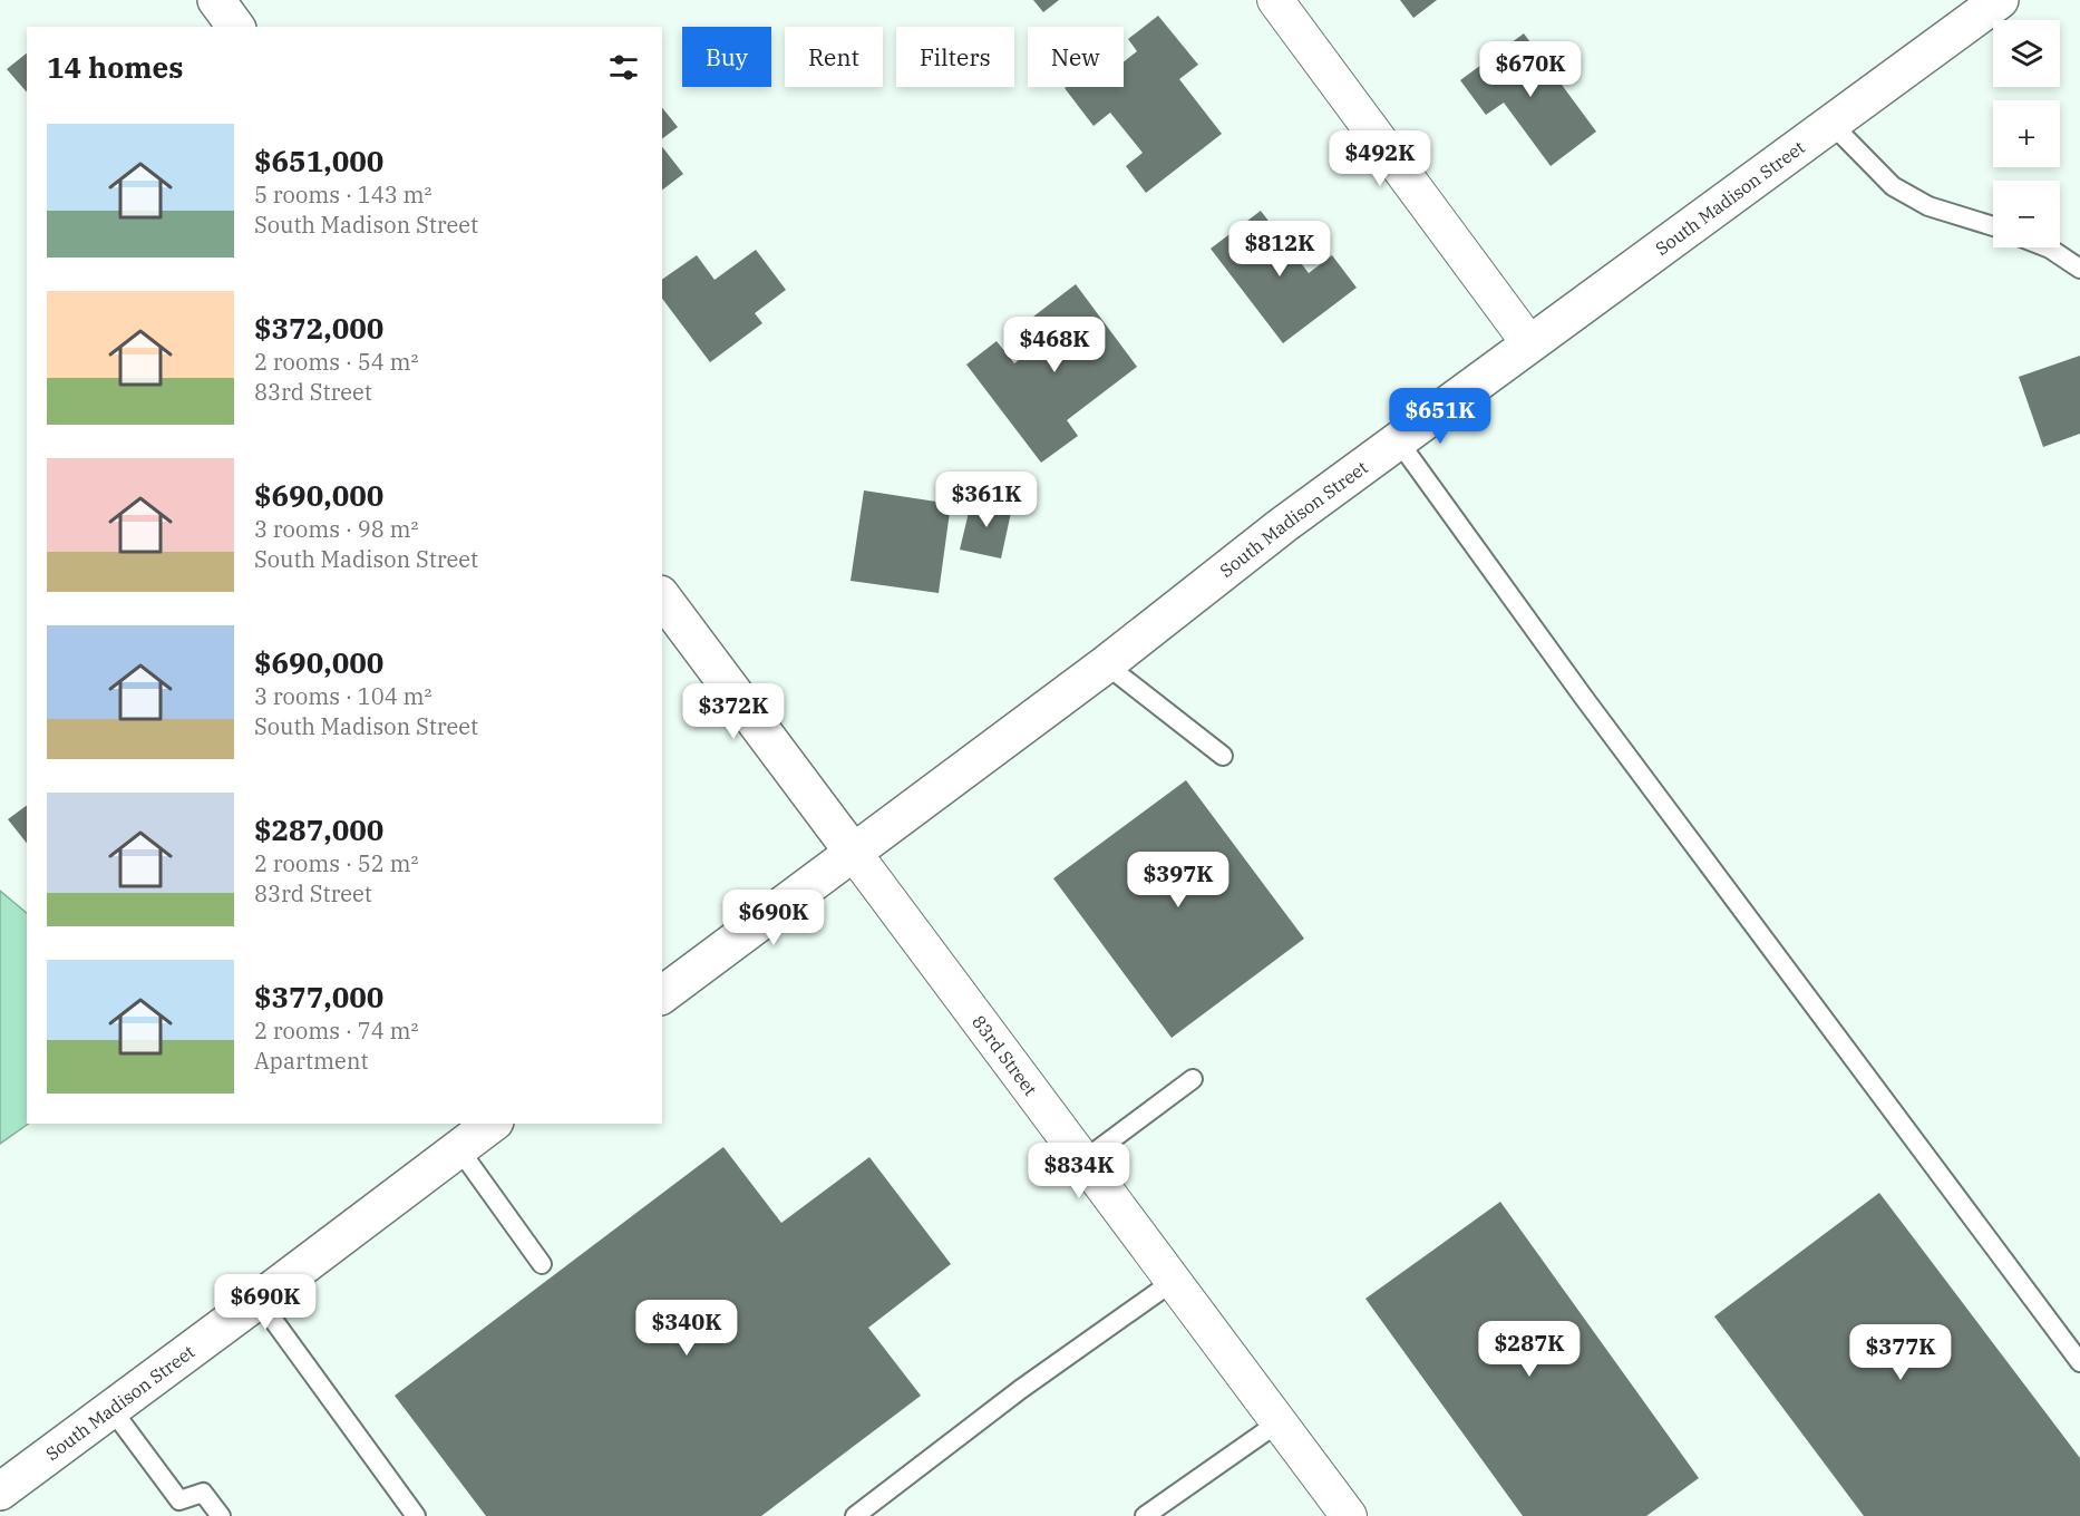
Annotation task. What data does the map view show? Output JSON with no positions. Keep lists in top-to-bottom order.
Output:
{
  "streets": {
    "street": ["South Madison Street", "83rd Street"]
  },
  "crossings": [
    ["South Madison Street", "83rd Street"]
  ],
  "page": {
    "map_buttons": ["+", "−"],
    "chip": [
      "Buy",
      "Rent",
      "Filters",
      "New"
    ],
    "heading": "14 homes",
    "price": [
      "$670K",
      "$492K",
      "$812K",
      "$468K",
      "$651K",
      "$361K",
      "$372K",
      "$397K",
      "$690K",
      "$834K",
      "$690K",
      "$340K",
      "$287K",
      "$377K"
    ],
    "list": [
      {
        "name": "$651,000",
        "note": "5 rooms · 143 m² · South Madison Street"
      },
      {
        "name": "$372,000",
        "note": "2 rooms · 54 m² · 83rd Street"
      },
      {
        "name": "$690,000",
        "note": "3 rooms · 98 m² · South Madison Street"
      },
      {
        "name": "$690,000",
        "note": "3 rooms · 104 m² · South Madison Street"
      },
      {
        "name": "$287,000",
        "note": "2 rooms · 52 m² · 83rd Street"
      },
      {
        "name": "$377,000",
        "note": "2 rooms · 74 m² · Apartment"
      }
    ]
  }
}
